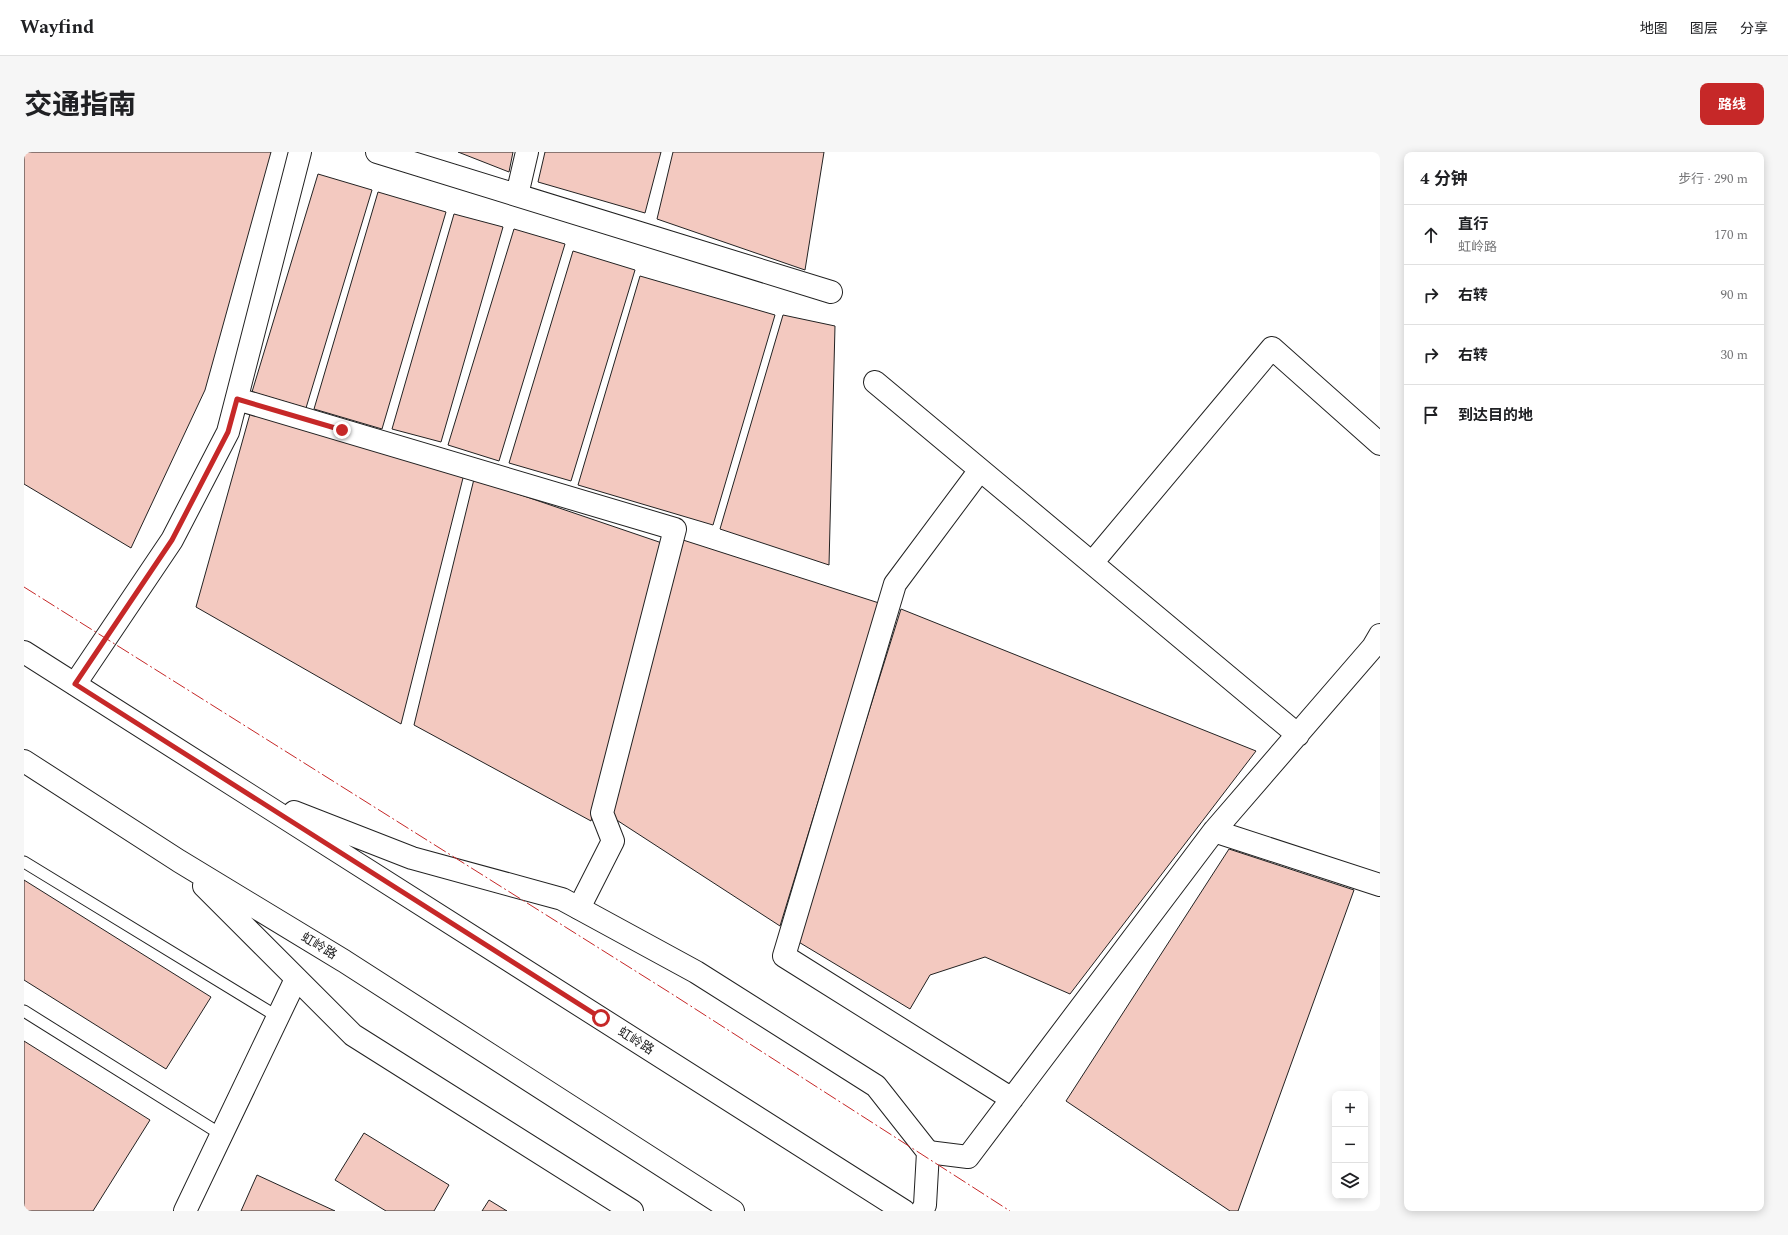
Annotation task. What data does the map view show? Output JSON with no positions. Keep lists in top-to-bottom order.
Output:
{
  "streets": {
    "street": ["虹岭路"]
  },
  "page": {
    "header": "Wayfind",
    "nav": ["地图", "图层", "分享"],
    "title": "交通指南",
    "buttons": "路线",
    "heading": ["4 分钟", "步行 · 290 m"],
    "list": [
      ["直行", "虹岭路", "170 m"],
      ["右转", "90 m"],
      ["右转", "30 m"],
      "到达目的地"
    ],
    "map_buttons": ["+", "−"]
  }
}
